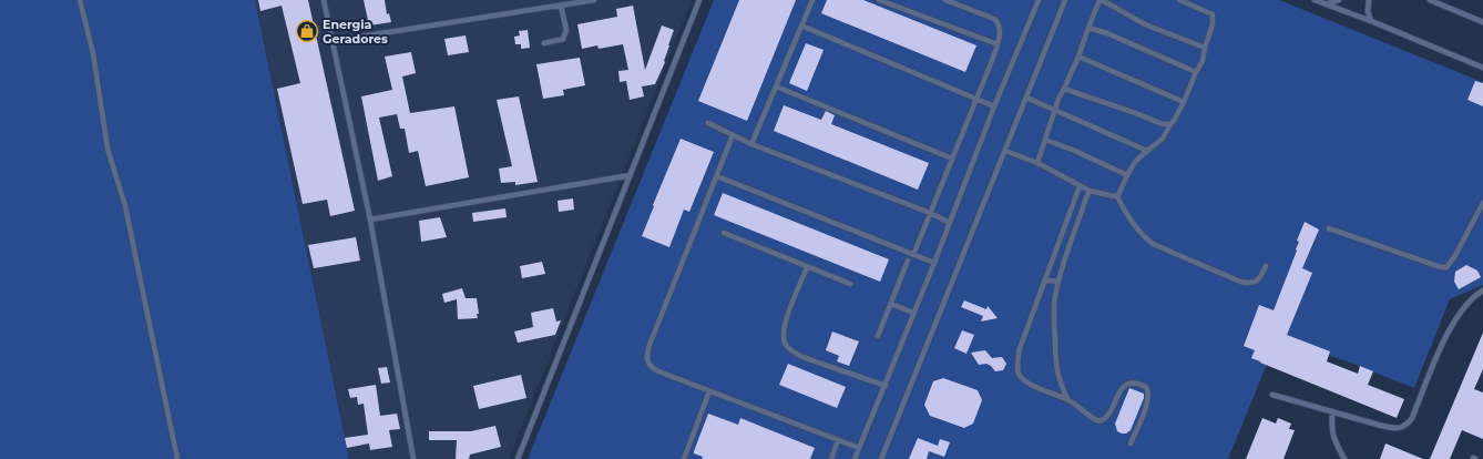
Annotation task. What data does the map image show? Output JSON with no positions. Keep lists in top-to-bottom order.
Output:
{
  "places": {
    "shop": ["Energia Geradores"]
  }
}
